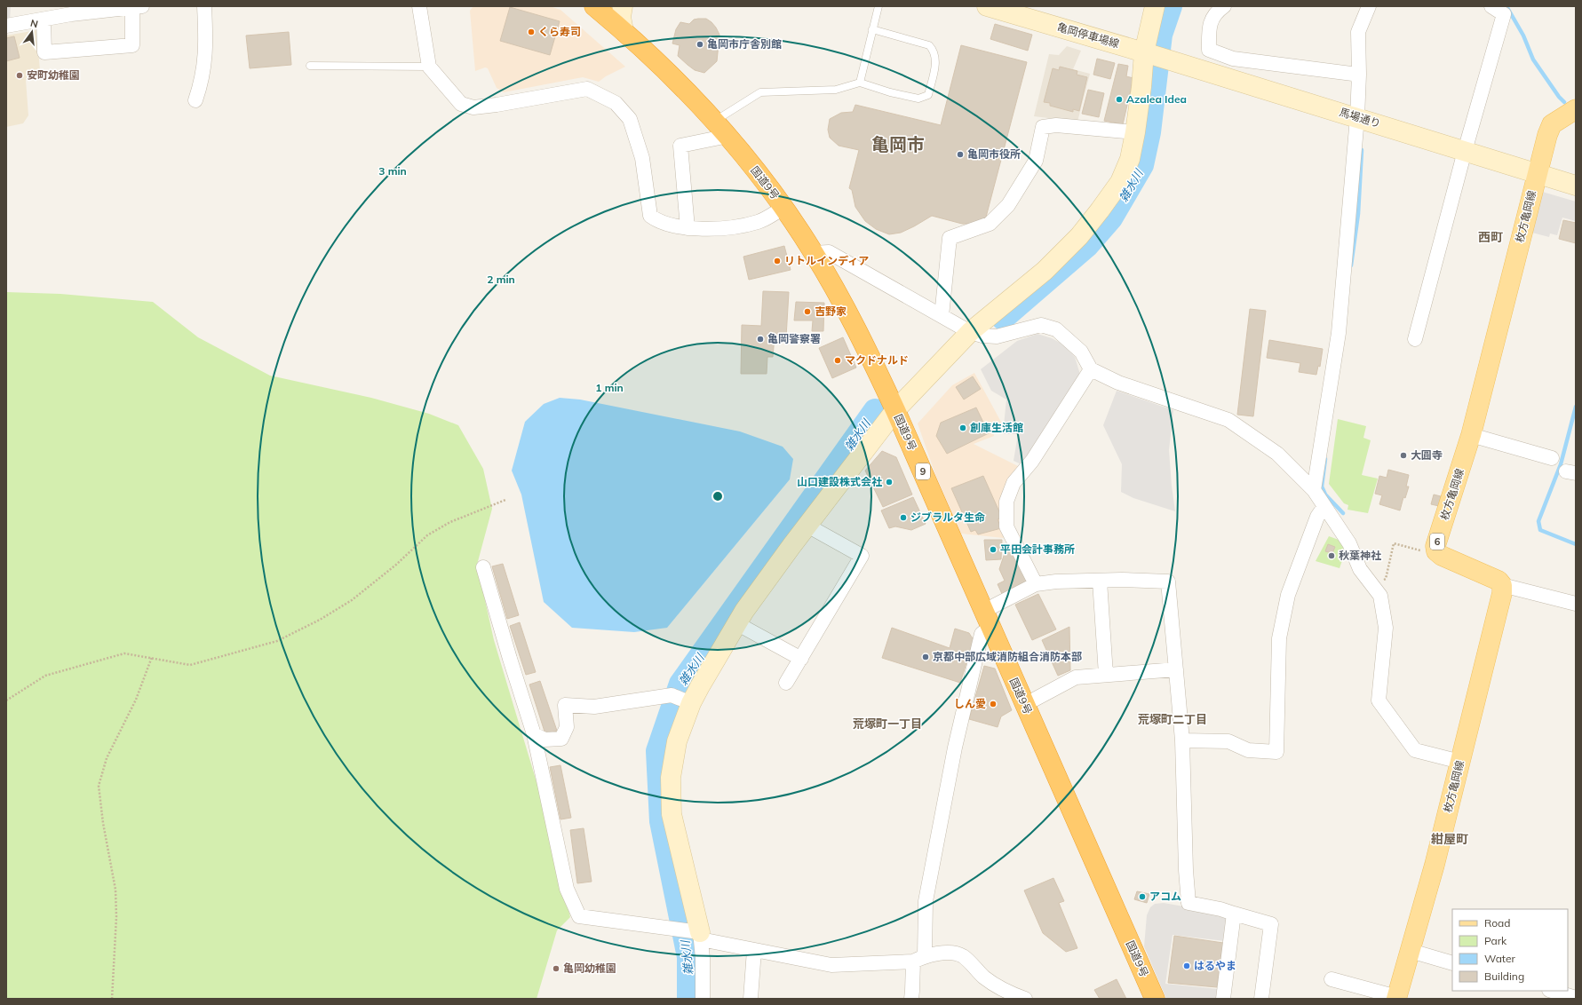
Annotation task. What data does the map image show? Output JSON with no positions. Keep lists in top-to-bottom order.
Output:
{
  "streets": {
    "highway": ["国道9号", "9"],
    "main road": ["枚方亀岡線", "6"],
    "street": ["亀岡停車場線", "馬場通り"]
  },
  "crossings": [
    ["亀岡停車場線", "馬場通り"],
    ["馬場通り", "枚方亀岡線"],
    ["枚方亀岡線", "6"]
  ],
  "districts": [
    "亀岡市",
    "西町",
    "荒塚町二丁目",
    "荒塚町一丁目",
    "紺屋町"
  ],
  "water": ["雑水川"],
  "places": [
    "くら寿司",
    "亀岡市庁舎別館",
    "安町幼稚園",
    "Azalea Idea",
    "亀岡市役所",
    "リトルインディア",
    "吉野家",
    "亀岡警察署",
    "マクドナルド",
    "創庫生活館",
    "大圓寺",
    "山口建設株式会社",
    "ジブラルタ生命",
    "平田会計事務所",
    "秋葉神社",
    "京都中部広域消防組合消防本部",
    "しん愛",
    "アコム",
    "はるやま",
    "亀岡幼稚園"
  ],
  "legend": [
    "Road",
    "Park",
    "Water",
    "Building"
  ],
  "north": "top",
  "rings": ["3 min", "2 min", "1 min"]
}
